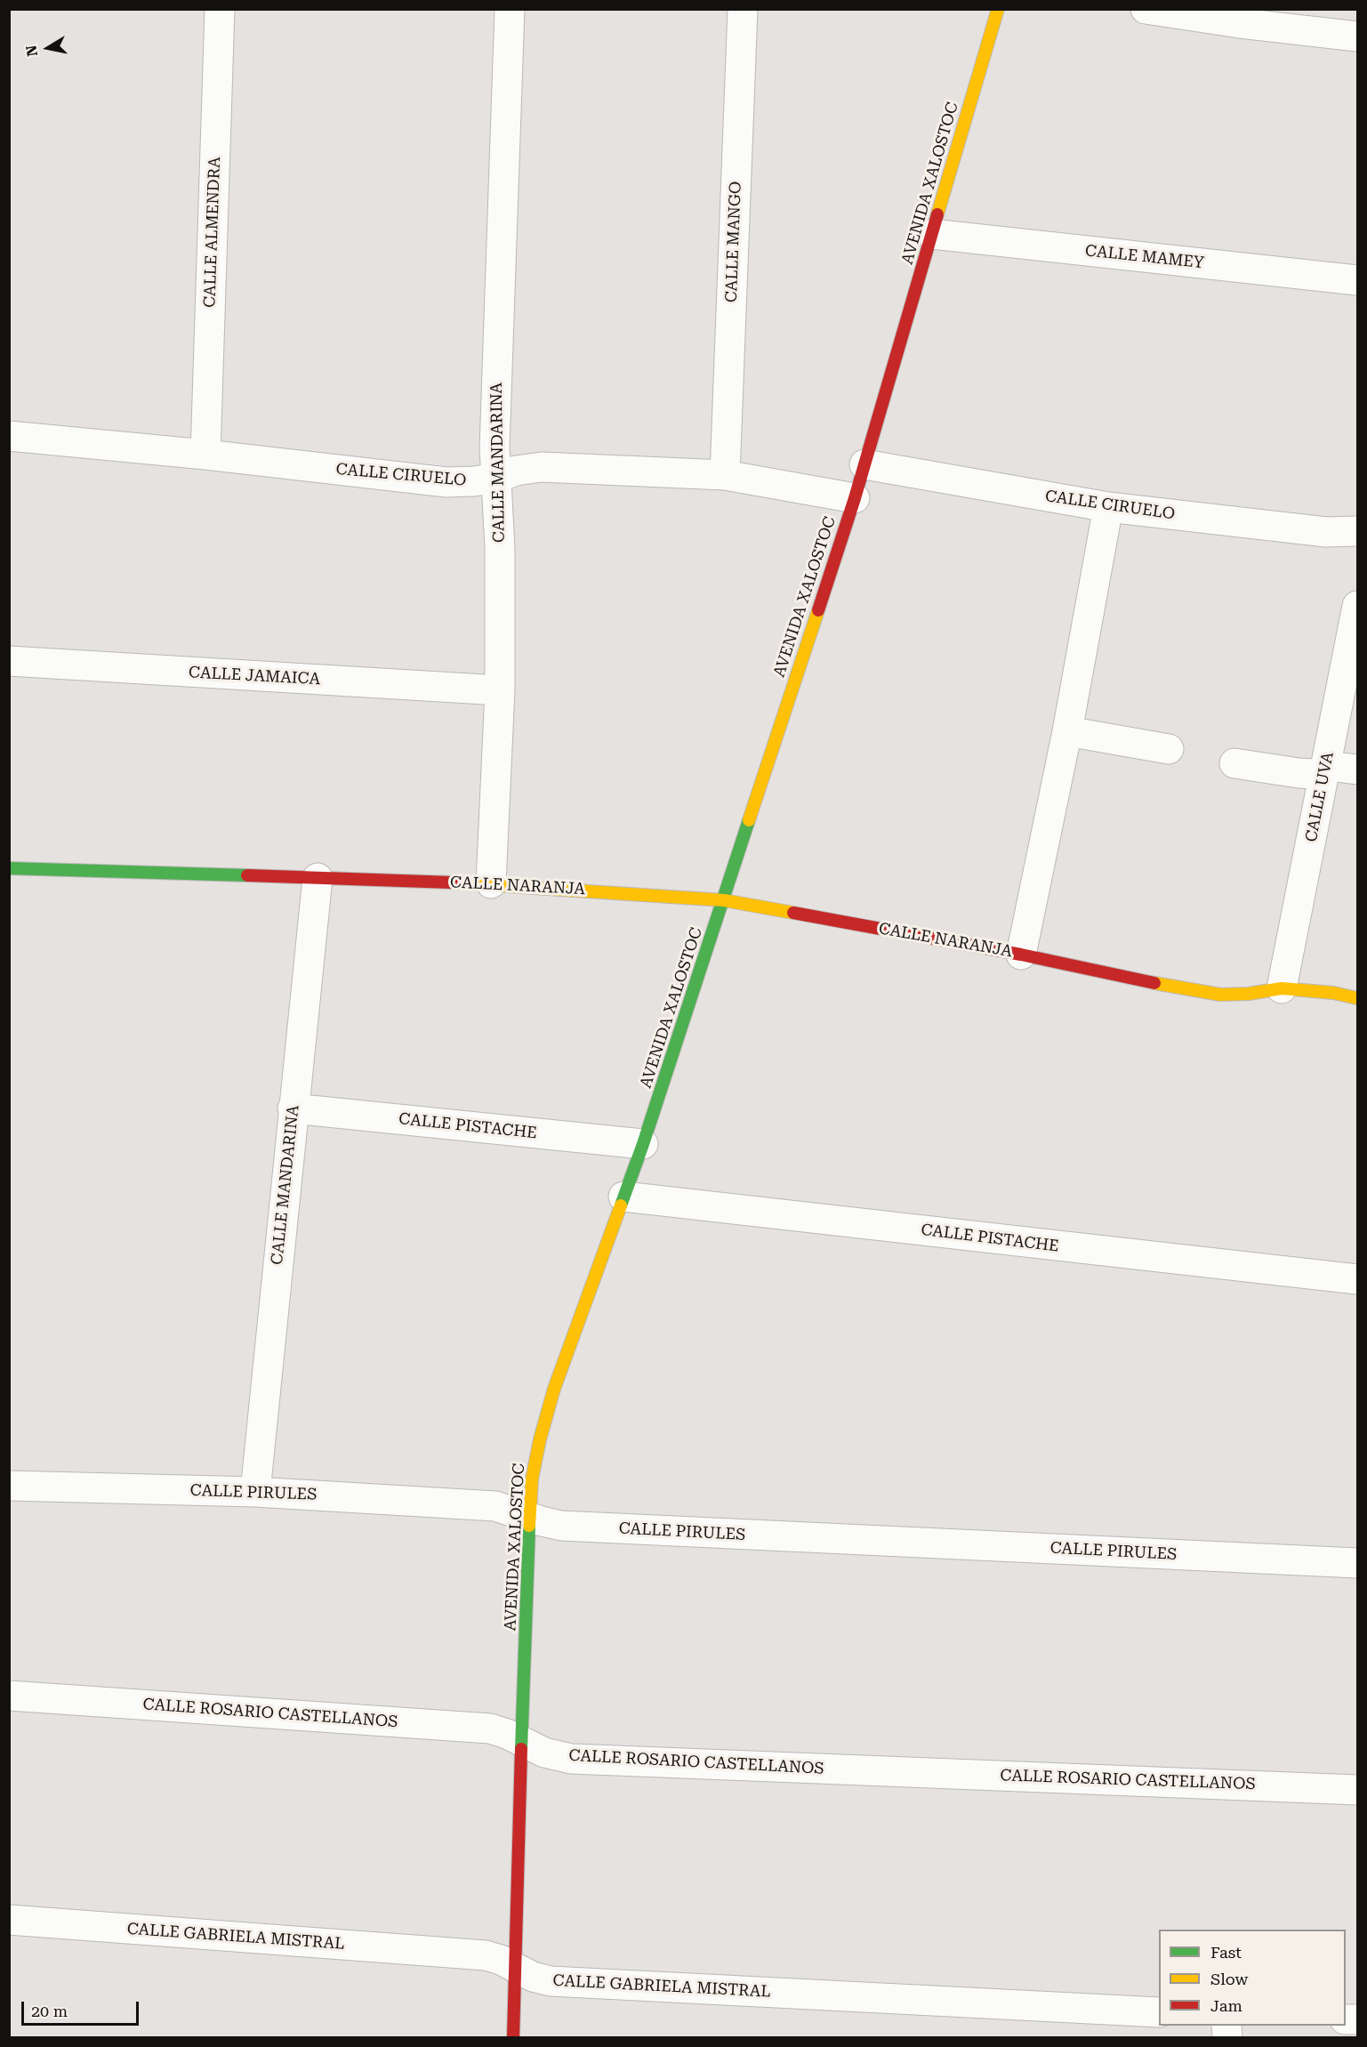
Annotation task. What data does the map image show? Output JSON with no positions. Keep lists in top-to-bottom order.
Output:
{
  "streets": {
    "street": [
      "AVENIDA XALOSTOC",
      "CALLE ALMENDRA",
      "CALLE MANGO",
      "CALLE MAMEY",
      "CALLE MANDARINA",
      "CALLE CIRUELO",
      "CALLE JAMAICA",
      "CALLE UVA",
      "CALLE NARANJA",
      "CALLE PISTACHE",
      "CALLE PIRULES",
      "CALLE ROSARIO CASTELLANOS",
      "CALLE GABRIELA MISTRAL"
    ]
  },
  "crossings": [
    ["AVENIDA XALOSTOC", "CALLE MAMEY"],
    ["AVENIDA XALOSTOC", "CALLE CIRUELO"],
    ["AVENIDA XALOSTOC", "CALLE NARANJA"],
    ["AVENIDA XALOSTOC", "CALLE PISTACHE"],
    ["AVENIDA XALOSTOC", "CALLE PIRULES"],
    ["AVENIDA XALOSTOC", "CALLE ROSARIO CASTELLANOS"],
    ["AVENIDA XALOSTOC", "CALLE GABRIELA MISTRAL"],
    ["CALLE ALMENDRA", "CALLE CIRUELO"],
    ["CALLE MANGO", "CALLE CIRUELO"],
    ["CALLE MANDARINA", "CALLE CIRUELO"],
    ["CALLE MANDARINA", "CALLE JAMAICA"],
    ["CALLE MANDARINA", "CALLE NARANJA"],
    ["CALLE MANDARINA", "CALLE PISTACHE"],
    ["CALLE MANDARINA", "CALLE PIRULES"],
    ["CALLE CIRUELO", "CALLE NARANJA"],
    ["CALLE UVA", "CALLE NARANJA"]
  ],
  "legend": ["Fast", "Slow", "Jam"],
  "scale_bar": "20 m",
  "north": "left"
}
